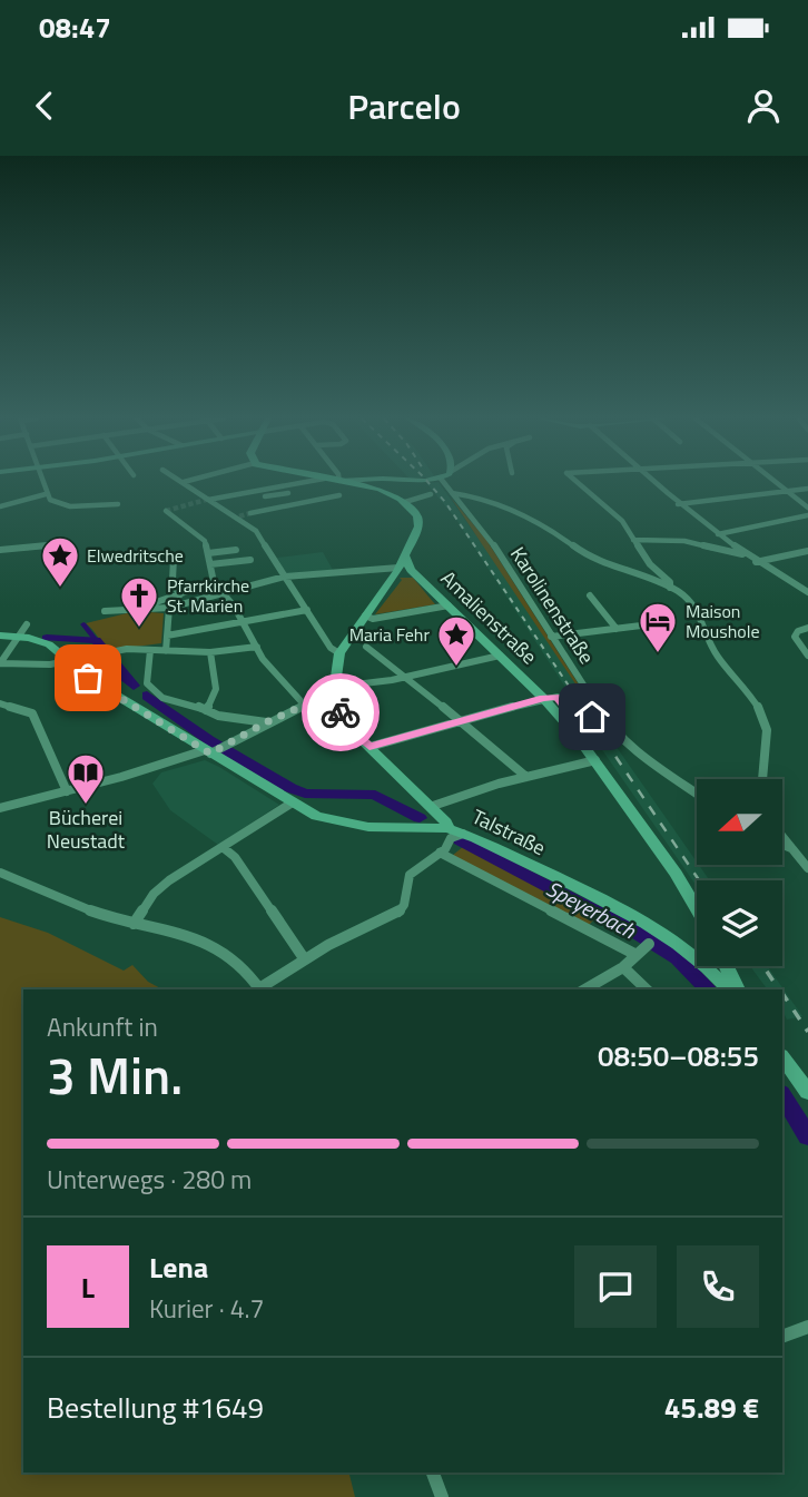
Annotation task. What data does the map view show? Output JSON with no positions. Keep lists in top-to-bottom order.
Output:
{
  "streets": {
    "main road": ["Amalienstraße", "Talstraße"],
    "street": ["Karolinenstraße"]
  },
  "water": ["Speyerbach"],
  "places": {
    "place": ["Elwedritsche", "Maria Fehr"],
    "church": ["Pfarrkirche St. Marien"],
    "hotel": ["Maison Moushole"],
    "library": ["Bücherei Neustadt"]
  },
  "north": "left",
  "page": {
    "status": "08:47",
    "header": "Parcelo",
    "heading": ["3 Min.", "Ankunft in", "08:50–08:55"],
    "panel": [
      "Lena",
      "Kurier · 4.7",
      "Bestellung #1649",
      "45.89 €"
    ],
    "bar": "Unterwegs · 280 m",
    "round": "L"
  }
}
